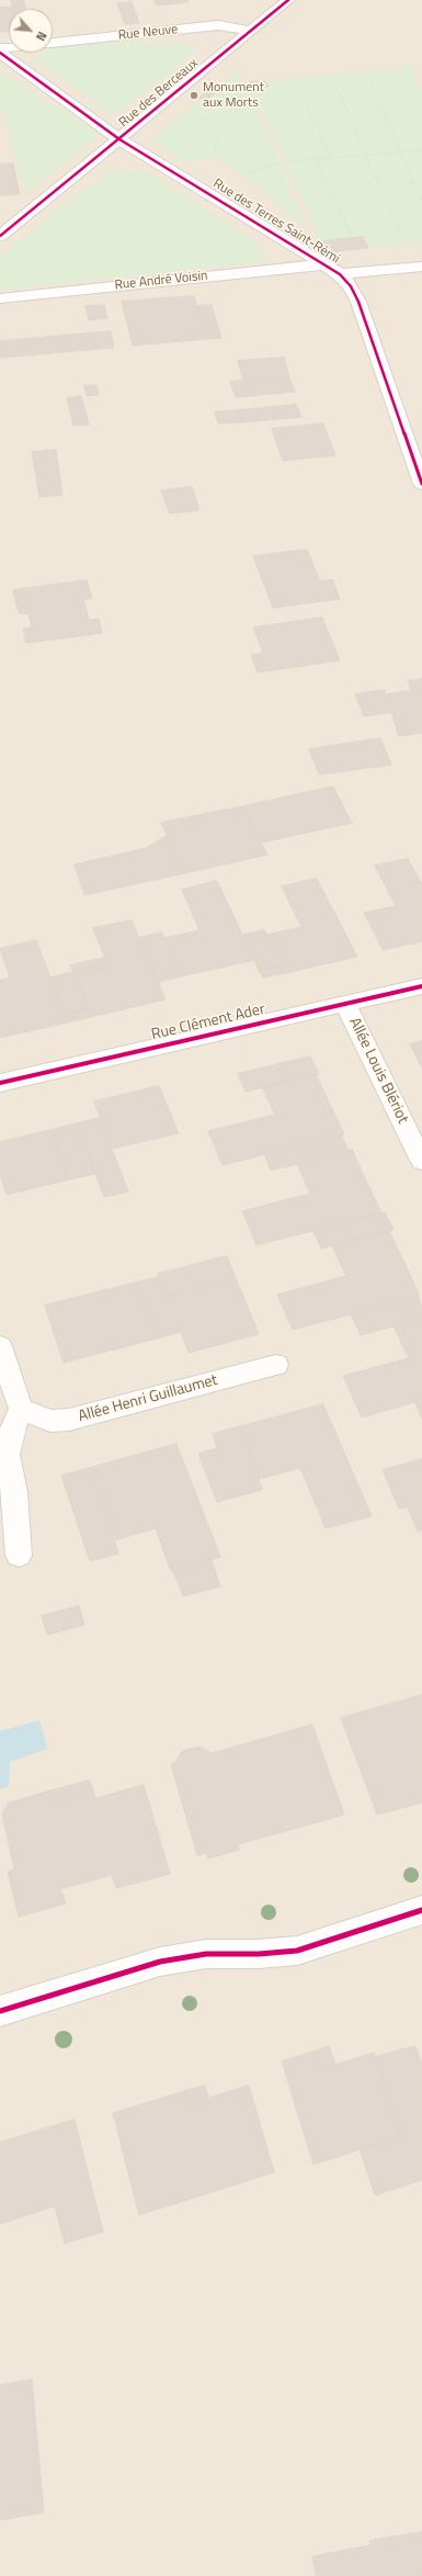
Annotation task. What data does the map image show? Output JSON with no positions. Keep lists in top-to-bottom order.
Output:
{
  "streets": {
    "street": [
      "Rue Neuve",
      "Rue des Berceaux",
      "Rue des Terres Saint-Rémi",
      "Rue André Voisin",
      "Rue Clément Ader",
      "Allée Louis Blériot",
      "Allée Henri Guillaumet"
    ]
  },
  "crossings": [
    ["Rue Neuve", "Rue des Berceaux"],
    ["Rue des Berceaux", "Rue des Terres Saint-Rémi"],
    ["Rue des Terres Saint-Rémi", "Rue André Voisin"],
    ["Rue Clément Ader", "Allée Louis Blériot"]
  ],
  "places": ["Monument aux Morts"],
  "north": "bottom right"
}
